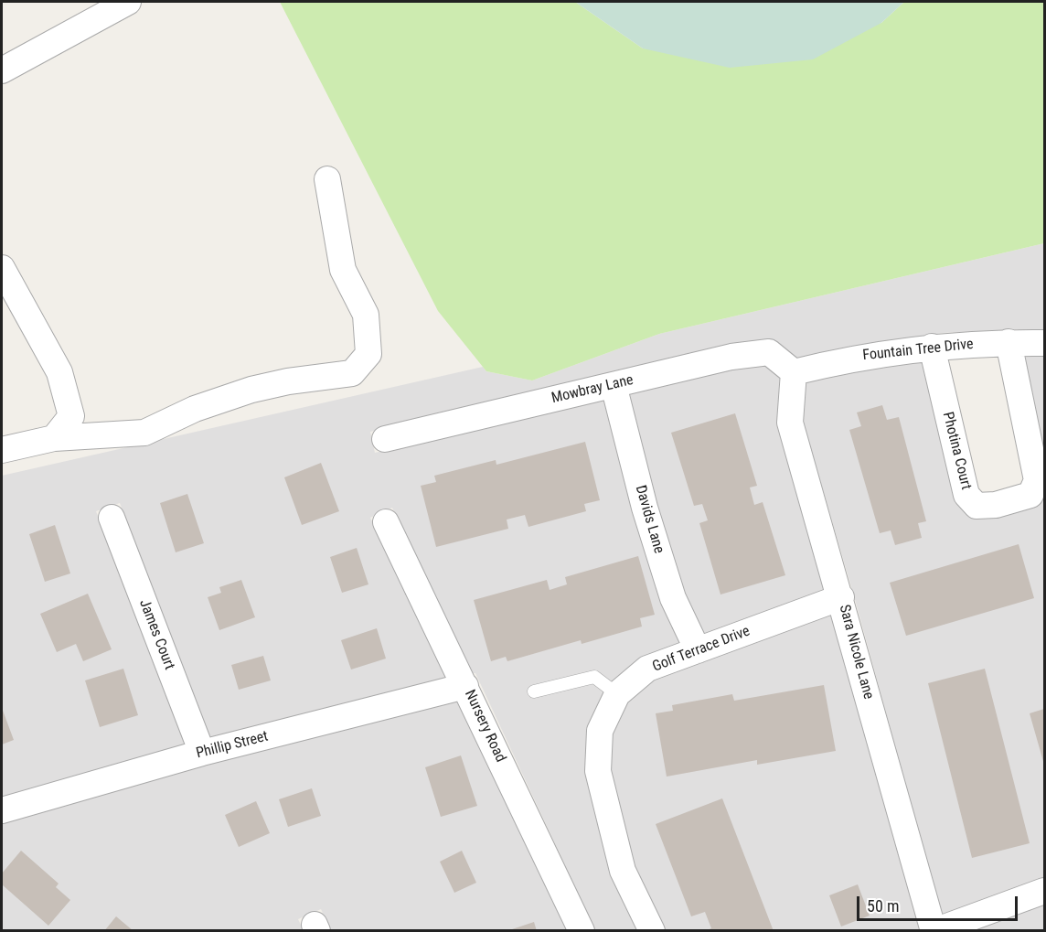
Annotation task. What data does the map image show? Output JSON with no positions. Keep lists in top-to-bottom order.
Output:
{
  "streets": {
    "street": [
      "Fountain Tree Drive",
      "Mowbray Lane",
      "Photina Court",
      "Davids Lane",
      "James Court",
      "Golf Terrace Drive",
      "Sara Nicole Lane",
      "Nursery Road",
      "Phillip Street"
    ]
  },
  "crossings": [
    ["Fountain Tree Drive", "Mowbray Lane"],
    ["Fountain Tree Drive", "Photina Court"],
    ["Fountain Tree Drive", "Sara Nicole Lane"],
    ["Mowbray Lane", "Davids Lane"],
    ["Mowbray Lane", "Sara Nicole Lane"],
    ["Davids Lane", "Golf Terrace Drive"],
    ["James Court", "Phillip Street"],
    ["Golf Terrace Drive", "Sara Nicole Lane"],
    ["Nursery Road", "Phillip Street"]
  ],
  "scale_bar": "50 m"
}
